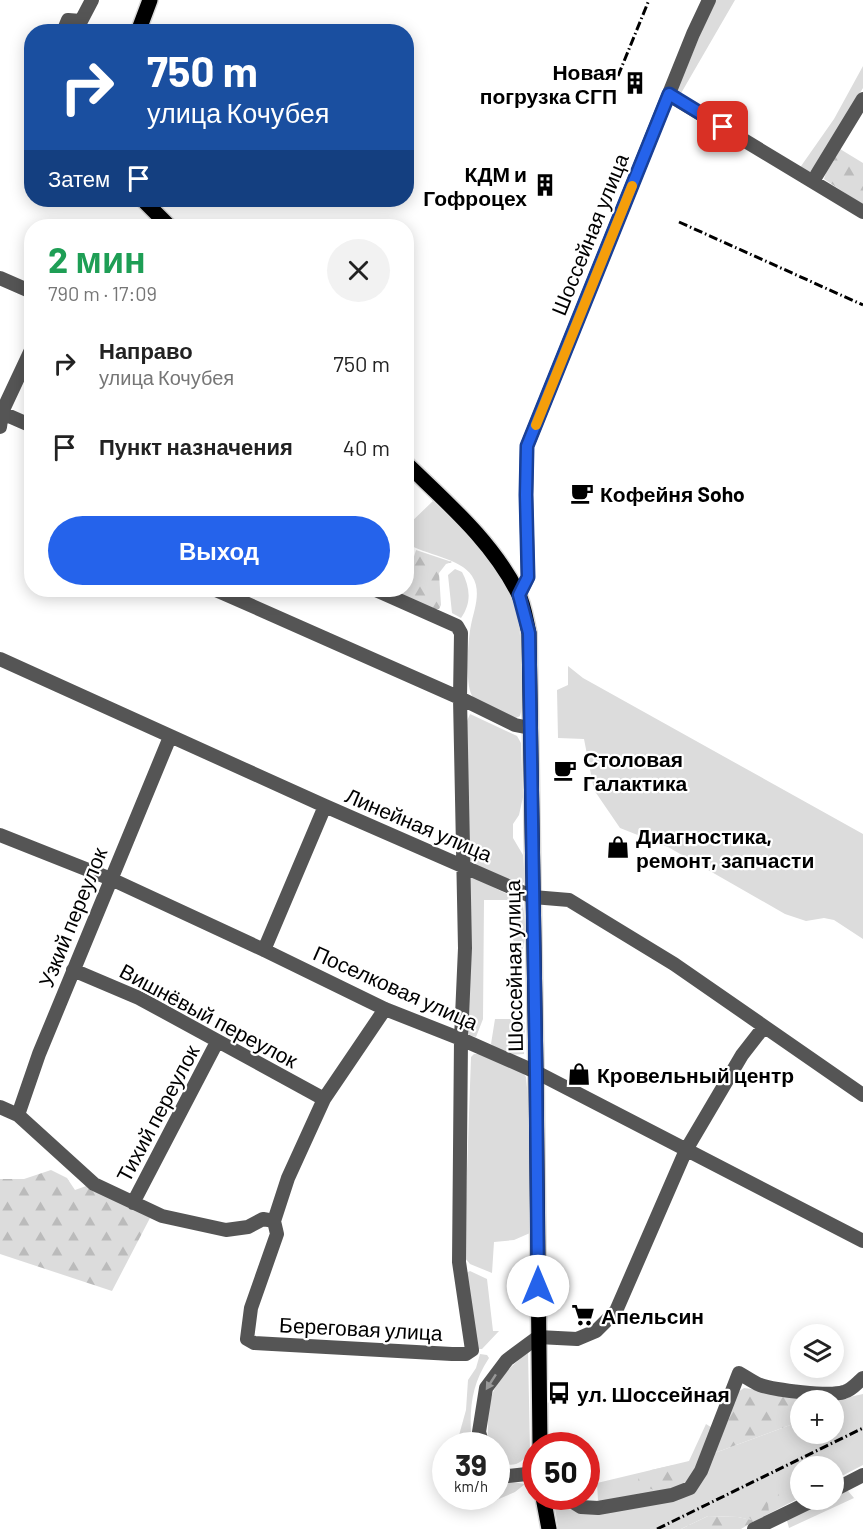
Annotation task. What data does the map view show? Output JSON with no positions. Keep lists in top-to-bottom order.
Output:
{
  "streets": {
    "main road": ["Шоссейная улица"],
    "street": [
      "Линейная улица",
      "Узкий переулок",
      "Поселковая улица",
      "Вишнёвый переулок",
      "Тихий переулок",
      "Береговая улица"
    ]
  },
  "crossings": [
    ["Шоссейная улица", "Линейная улица"],
    ["Шоссейная улица", "Поселковая улица"],
    ["Линейная улица", "Узкий переулок"],
    ["Узкий переулок", "Поселковая улица"],
    ["Узкий переулок", "Вишнёвый переулок"],
    ["Поселковая улица", "Береговая улица"],
    ["Вишнёвый переулок", "Тихий переулок"]
  ],
  "places": {
    "building": ["Новая погрузка СГП", "КДМ и Гофроцех"],
    "cafe": ["Кофейня Soho", "Столовая Галактика"],
    "shop": ["Диагностика, ремонт, запчасти", "Кровельный центр"],
    "supermarket": ["Апельсин"],
    "bus stop": ["ул. Шоссейная"]
  },
  "page": {
    "turn": ["750 m", "улица Кочубея"],
    "then": "Затем",
    "heading": ["2 мин", "790 m · 17:09"],
    "list": [
      {
        "name": "Направо",
        "note": "улица Кочубея",
        "value": "750 m"
      },
      {
        "name": "Пункт назначения",
        "value": "40 m"
      }
    ],
    "buttons": "Выход",
    "map_buttons": ["+", "−"],
    "speed": "39 km/h",
    "limit": "50"
  }
}
